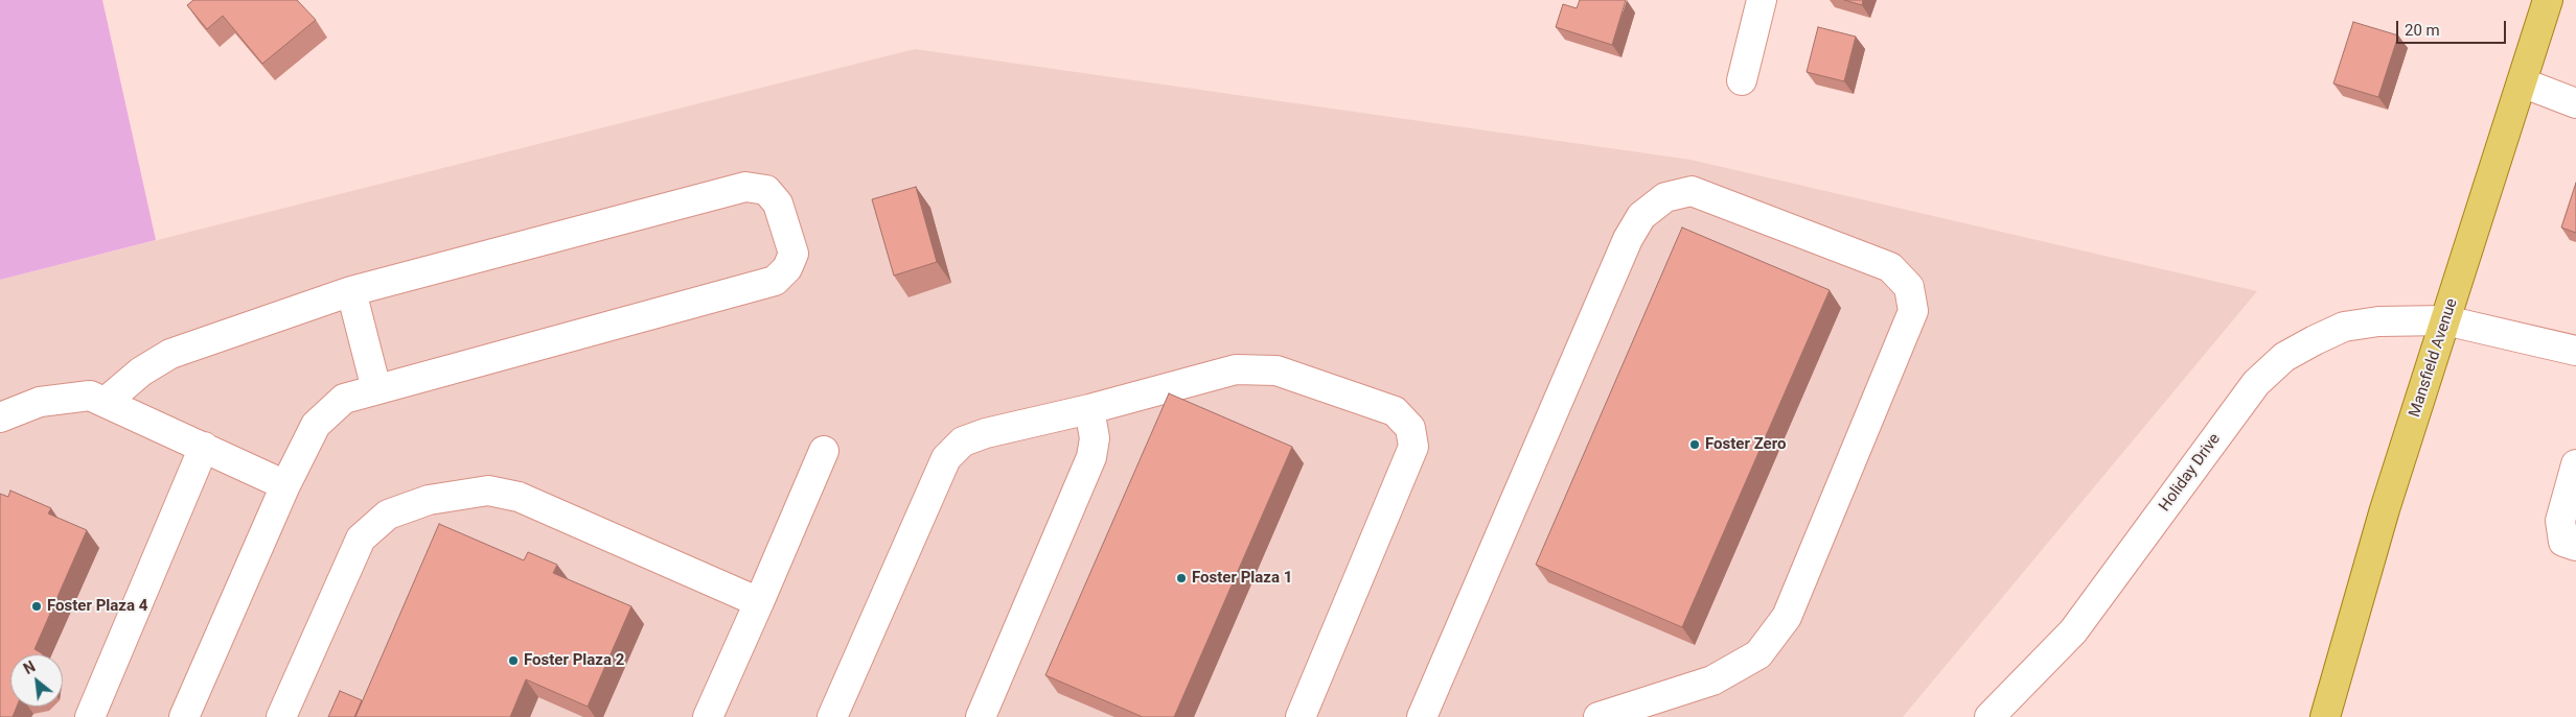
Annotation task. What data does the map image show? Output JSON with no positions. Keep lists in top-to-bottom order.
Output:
{
  "streets": {
    "main road": ["Mansfield Avenue"],
    "street": ["Holiday Drive"]
  },
  "crossings": [
    ["Mansfield Avenue", "Holiday Drive"]
  ],
  "places": [
    "Foster Zero",
    "Foster Plaza 1",
    "Foster Plaza 4",
    "Foster Plaza 2"
  ],
  "scale_bar": "20 m",
  "north": "top left"
}
